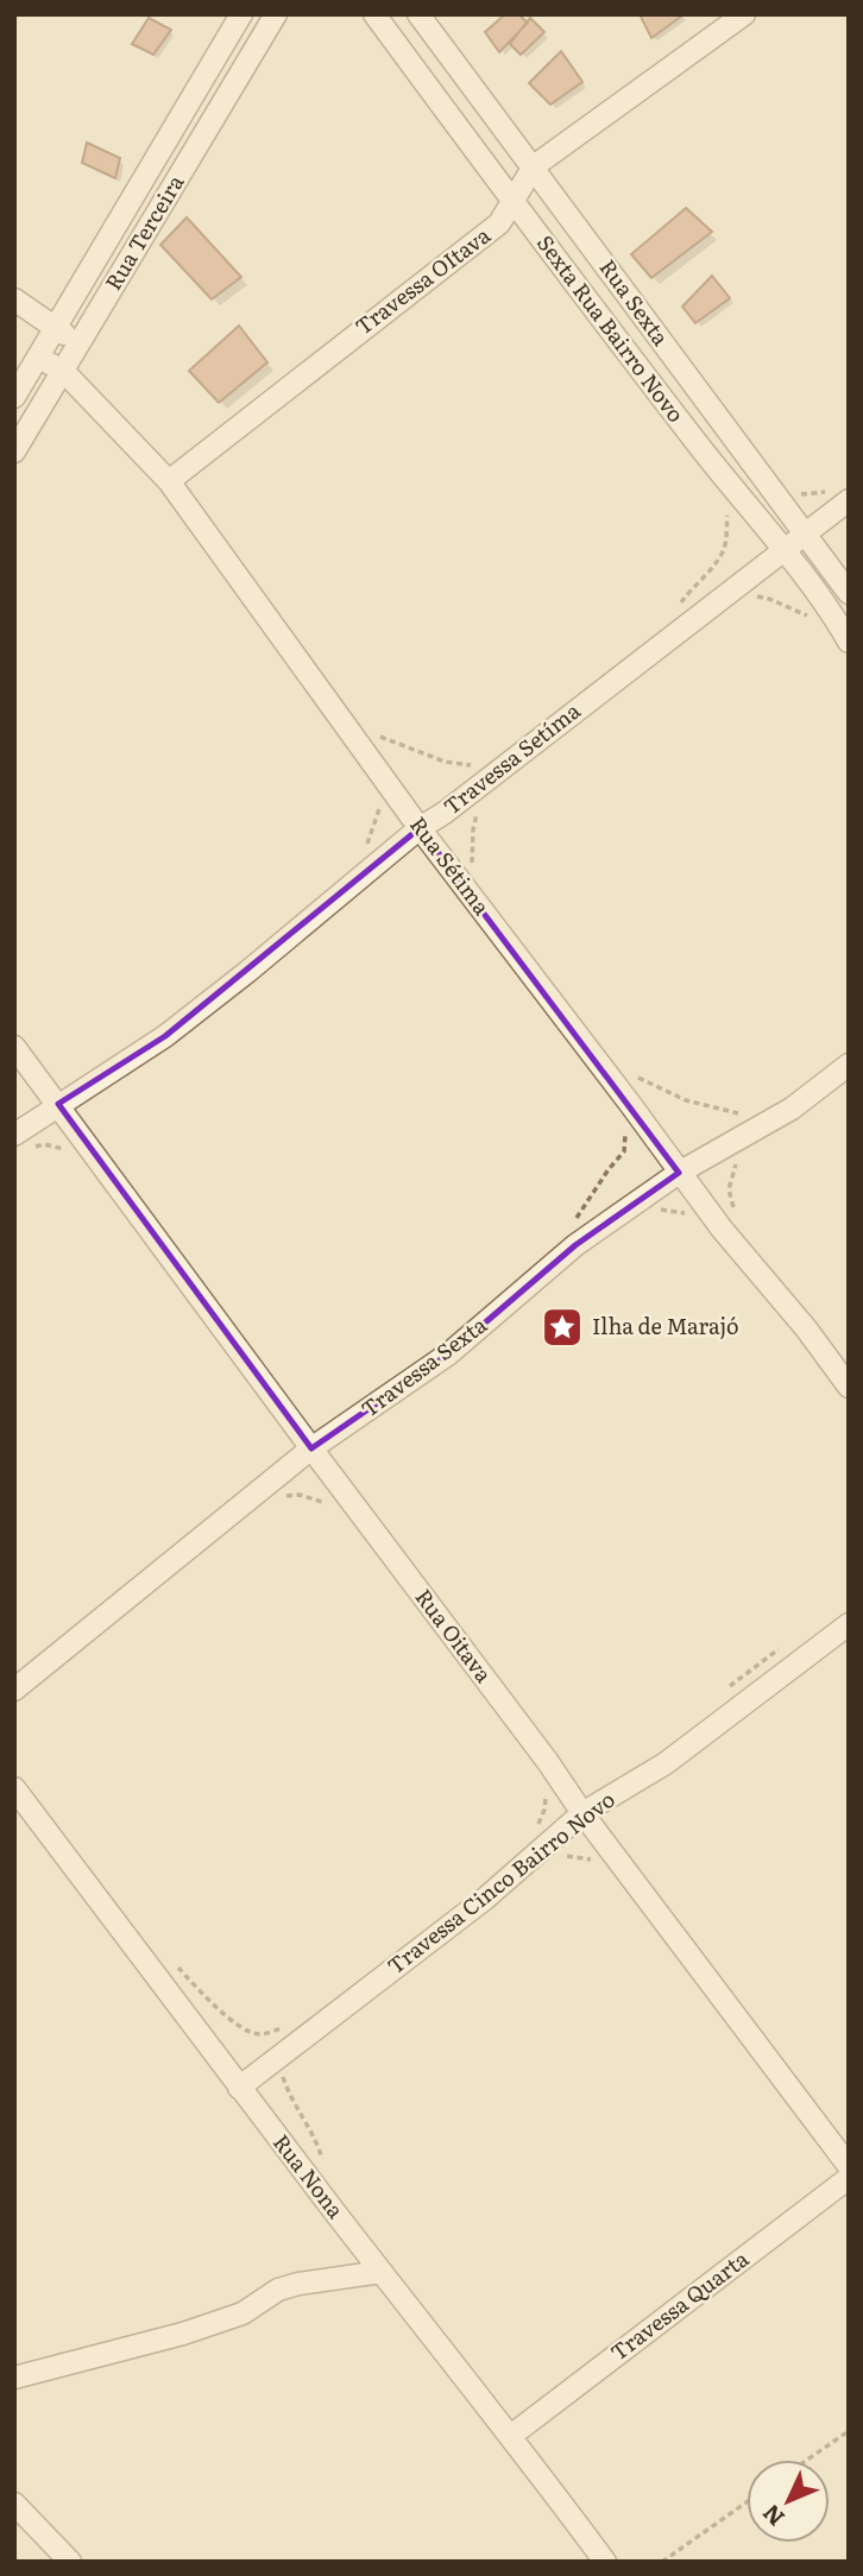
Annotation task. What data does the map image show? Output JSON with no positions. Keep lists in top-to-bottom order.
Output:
{
  "streets": {
    "street": [
      "Rua Terceira",
      "Travessa OItava",
      "Rua Sexta",
      "Sexta Rua Bairro Novo",
      "Travessa Setíma",
      "Rua Sétima",
      "Travessa Sexta",
      "Rua Oitava",
      "Travessa Cinco Bairro Novo",
      "Rua Nona",
      "Travessa Quarta"
    ]
  },
  "crossings": [
    ["Rua Terceira", "Rua Sétima"],
    ["Travessa OItava", "Rua Sexta"],
    ["Travessa OItava", "Sexta Rua Bairro Novo"],
    ["Travessa OItava", "Rua Sétima"],
    ["Rua Sexta", "Travessa Setíma"],
    ["Sexta Rua Bairro Novo", "Travessa Setíma"],
    ["Travessa Setíma", "Rua Sétima"],
    ["Travessa Setíma", "Rua Oitava"],
    ["Rua Sétima", "Travessa Sexta"],
    ["Travessa Sexta", "Rua Oitava"],
    ["Rua Oitava", "Travessa Cinco Bairro Novo"],
    ["Travessa Cinco Bairro Novo", "Rua Nona"],
    ["Rua Nona", "Travessa Quarta"]
  ],
  "places": {
    "place": ["Ilha de Marajó"]
  },
  "north": "bottom left"
}
